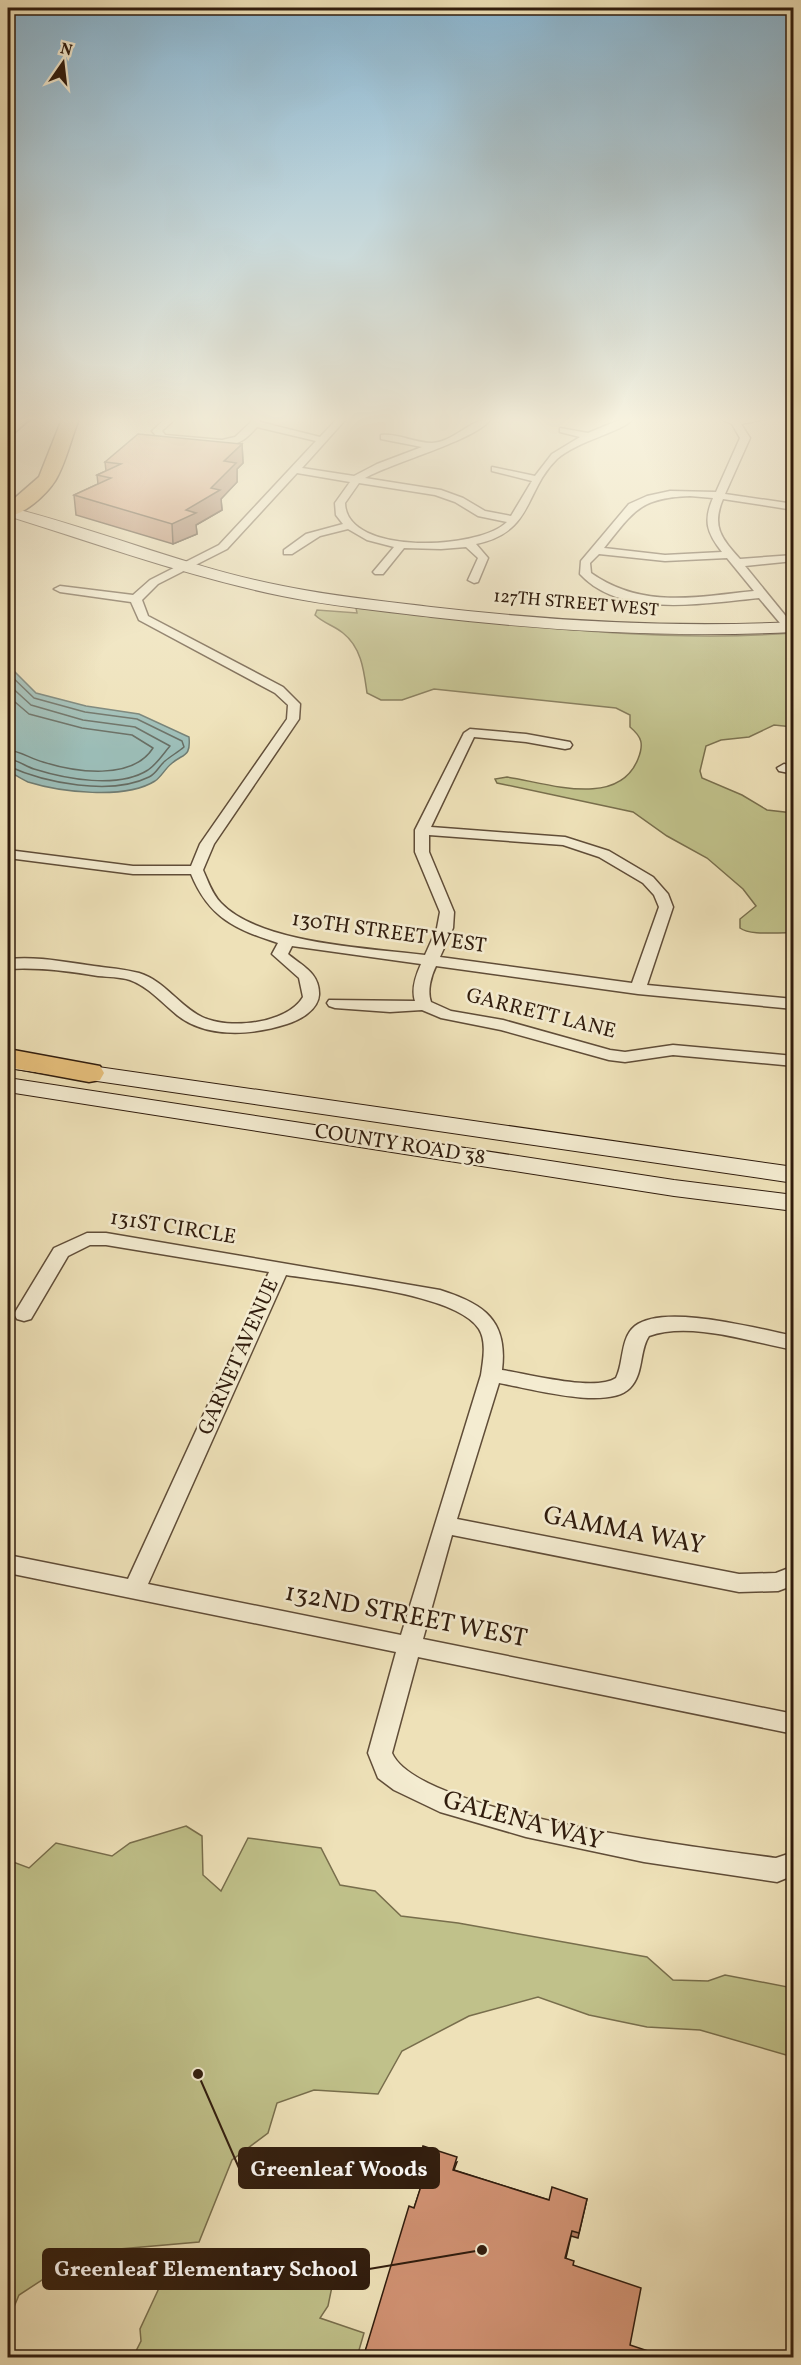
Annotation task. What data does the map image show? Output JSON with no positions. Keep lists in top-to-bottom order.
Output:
{
  "streets": {
    "main road": ["127TH STREET WEST", "COUNTY ROAD 38"],
    "street": [
      "130TH STREET WEST",
      "GARRETT LANE",
      "131ST CIRCLE",
      "GARNET AVENUE",
      "GAMMA WAY",
      "132ND STREET WEST",
      "GALENA WAY"
    ]
  },
  "crossings": [
    ["131ST CIRCLE", "GARNET AVENUE"],
    ["GARNET AVENUE", "GAMMA WAY"],
    ["GARNET AVENUE", "132ND STREET WEST"],
    ["GARNET AVENUE", "GALENA WAY"],
    ["132ND STREET WEST", "GALENA WAY"]
  ],
  "places": ["Greenleaf Woods", "Greenleaf Elementary School"],
  "north": "top"
}
